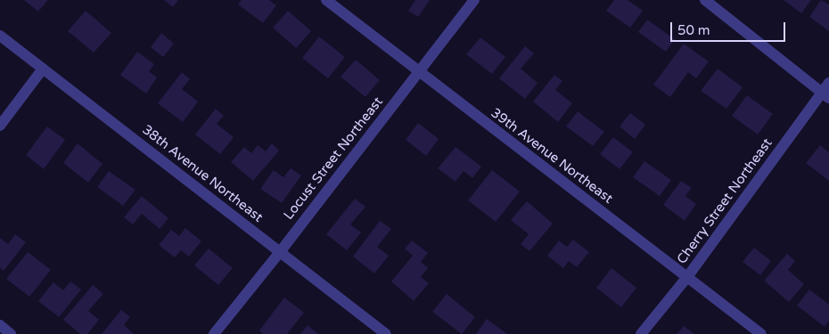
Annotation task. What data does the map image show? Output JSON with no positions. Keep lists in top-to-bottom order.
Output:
{
  "streets": {
    "street": [
      "39th Avenue Northeast",
      "Locust Street Northeast",
      "38th Avenue Northeast",
      "Cherry Street Northeast"
    ]
  },
  "crossings": [
    ["39th Avenue Northeast", "Locust Street Northeast"],
    ["39th Avenue Northeast", "Cherry Street Northeast"],
    ["Locust Street Northeast", "38th Avenue Northeast"]
  ],
  "scale_bar": "50 m"
}
